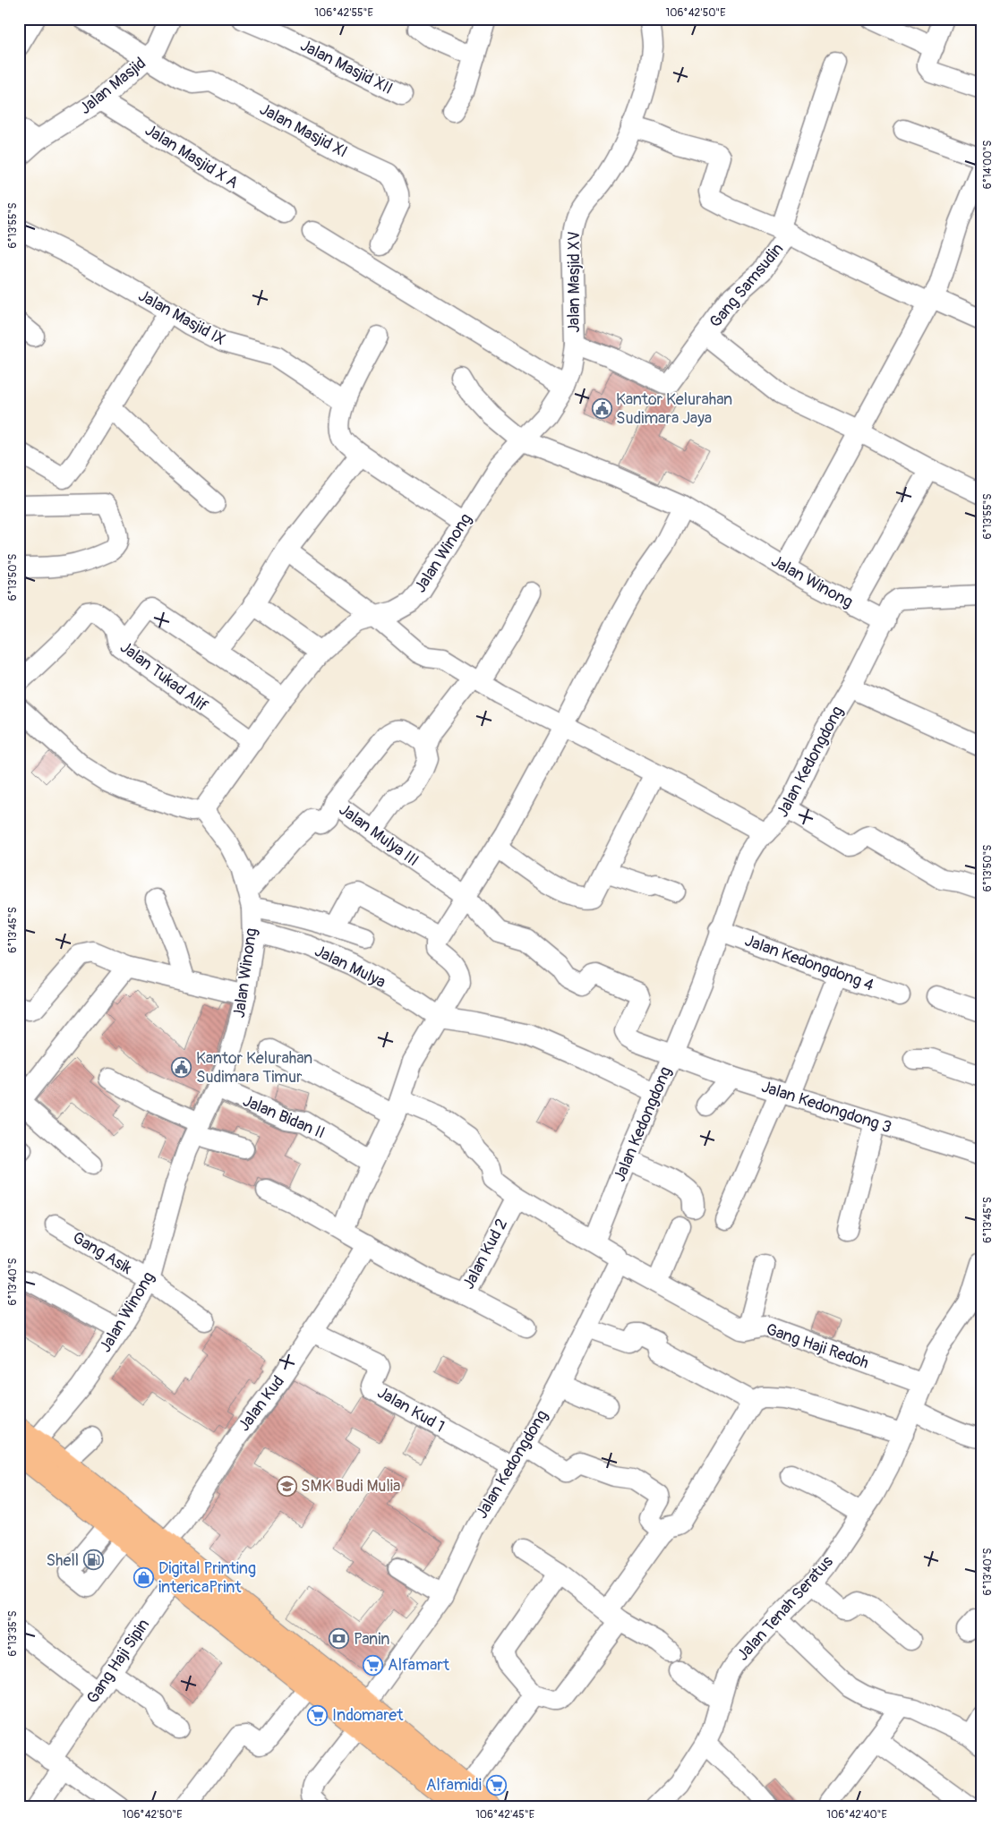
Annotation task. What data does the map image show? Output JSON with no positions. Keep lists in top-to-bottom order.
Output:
{
  "streets": {
    "street": [
      "Jalan Masjid XII",
      "Jalan Masjid",
      "Jalan Masjid XI",
      "Jalan Masjid X A",
      "Jalan Masjid XV",
      "Gang Samsudin",
      "Jalan Masjid IX",
      "Jalan Winong",
      "Jalan Tukad Alif",
      "Jalan Kedongdong",
      "Jalan Mulya III",
      "Jalan Kedongdong 4",
      "Jalan Mulya",
      "Jalan Kedongdong 3",
      "Jalan Bidan II",
      "Gang Asik",
      "Jalan Kud 2",
      "Gang Haji Redoh",
      "Jalan Kud",
      "Jalan Kud 1",
      "Jalan Tenah Seratus",
      "Gang Haji Sipin"
    ]
  },
  "crossings": [
    ["Jalan Masjid", "Jalan Masjid XI"],
    ["Jalan Masjid", "Jalan Masjid X A"],
    ["Jalan Masjid XV", "Gang Samsudin"],
    ["Jalan Masjid XV", "Jalan Winong"],
    ["Jalan Winong", "Jalan Tukad Alif"],
    ["Jalan Winong", "Jalan Kedongdong"],
    ["Jalan Winong", "Jalan Mulya III"],
    ["Jalan Winong", "Jalan Mulya"],
    ["Jalan Winong", "Jalan Bidan II"],
    ["Jalan Winong", "Gang Asik"],
    ["Jalan Kedongdong", "Jalan Mulya III"],
    ["Jalan Kedongdong", "Jalan Kedongdong 4"],
    ["Jalan Kedongdong", "Jalan Kedongdong 3"],
    ["Jalan Kedongdong", "Gang Haji Redoh"],
    ["Jalan Kedongdong", "Jalan Kud 1"],
    ["Jalan Mulya III", "Jalan Kedongdong 3"],
    ["Jalan Kud 2", "Jalan Kud"],
    ["Gang Haji Redoh", "Jalan Tenah Seratus"],
    ["Jalan Kud", "Jalan Kud 1"]
  ],
  "places": {
    "public building": ["Kantor Kelurahan Sudimara Jaya", "Kantor Kelurahan Sudimara Timur"],
    "school or university": ["SMK Budi Mulia"],
    "fuel station": ["Shell"],
    "shop": ["Digital Printing intericaPrint"],
    "bank": ["Panin"],
    "supermarket": ["Alfamart", "Indomaret", "Alfamidi"]
  },
  "coordinates": [
    "106°42'55\"E",
    "106°42'50\"E",
    "6°14'00\"S",
    "6°13'55\"S",
    "6°13'50\"S",
    "6°13'45\"S",
    "6°13'40\"S",
    "6°13'35\"S",
    "106°42'45\"E",
    "106°42'40\"E"
  ]
}
